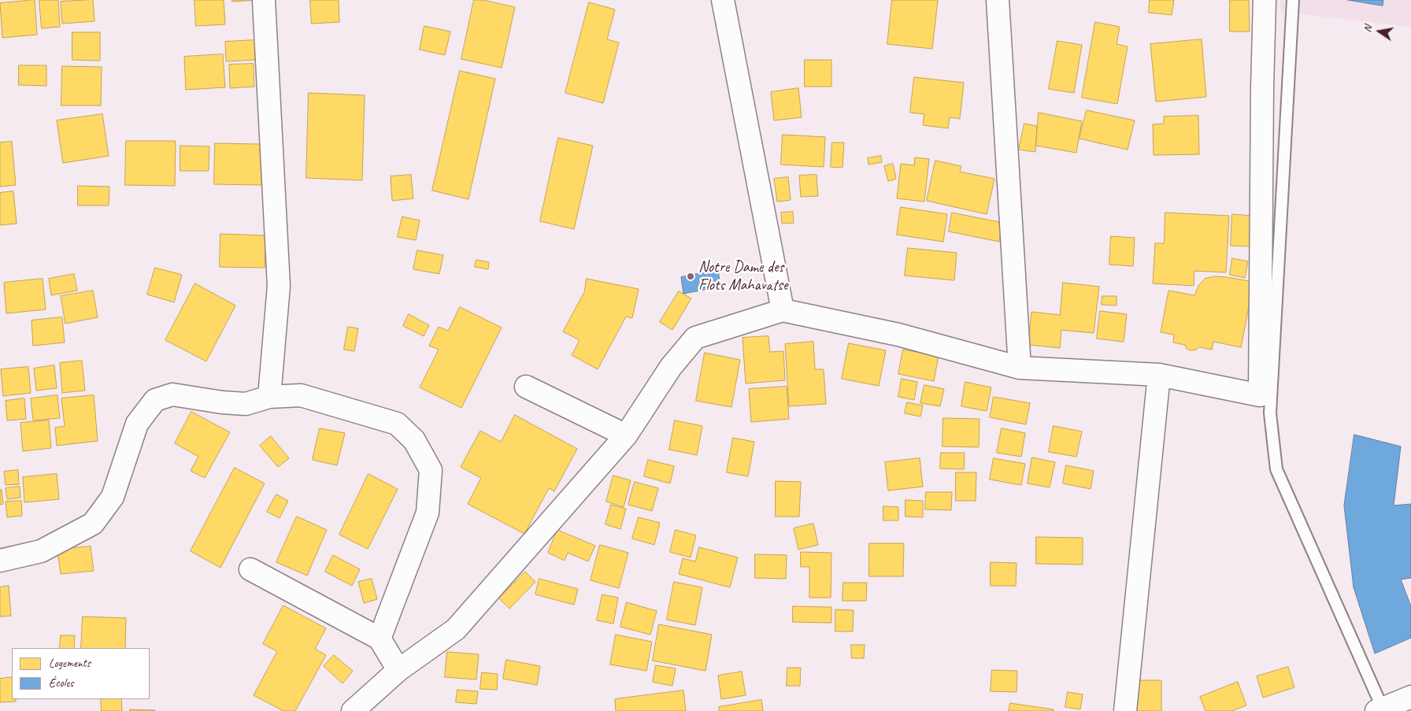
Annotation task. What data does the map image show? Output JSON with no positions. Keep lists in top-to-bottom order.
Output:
{
  "places": ["Notre Dame des Flots Mahavatse"],
  "legend": ["Logements", "Écoles"],
  "north": "left"
}
